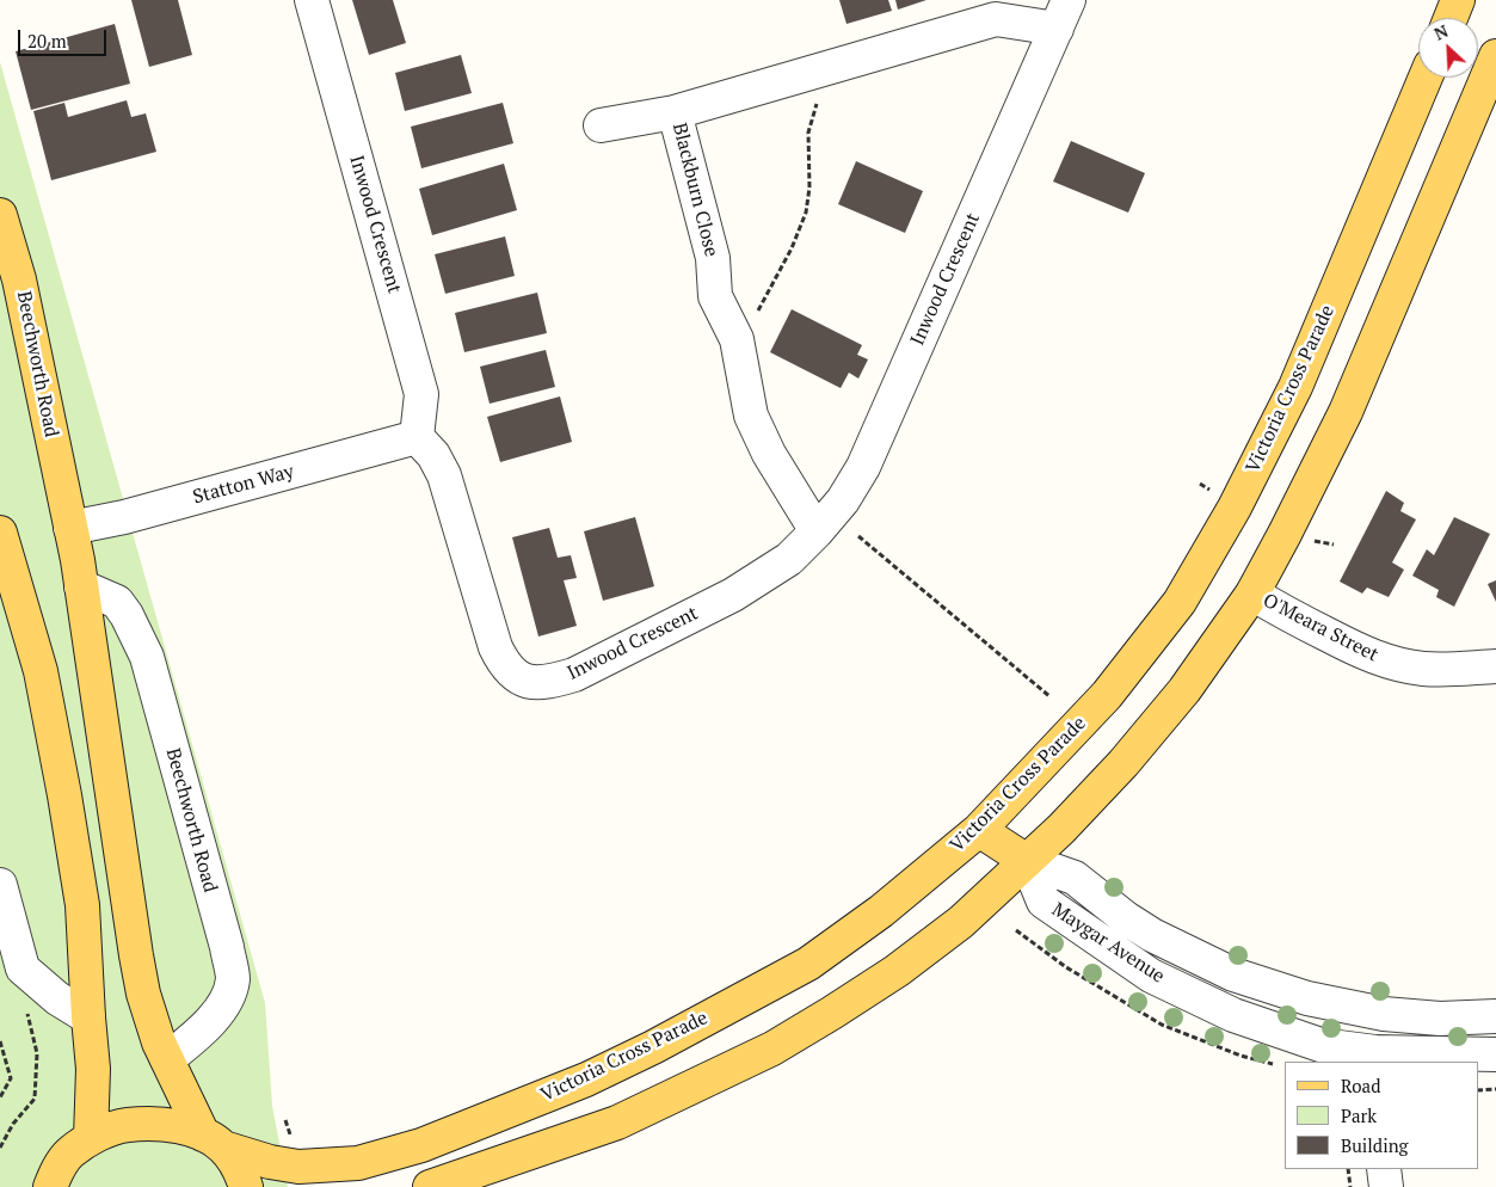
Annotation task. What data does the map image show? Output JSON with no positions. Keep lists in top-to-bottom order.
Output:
{
  "streets": {
    "main road": ["Beechworth Road", "Victoria Cross Parade"],
    "street": [
      "Blackburn Close",
      "Inwood Crescent",
      "Statton Way",
      "O'Meara Street",
      "Maygar Avenue"
    ]
  },
  "crossings": [
    ["Blackburn Close", "Inwood Crescent"],
    ["Inwood Crescent", "Statton Way"],
    ["Beechworth Road", "Victoria Cross Parade"],
    ["Beechworth Road", "Statton Way"]
  ],
  "legend": ["Road", "Park", "Building"],
  "scale_bar": "20 m",
  "north": "top left"
}
